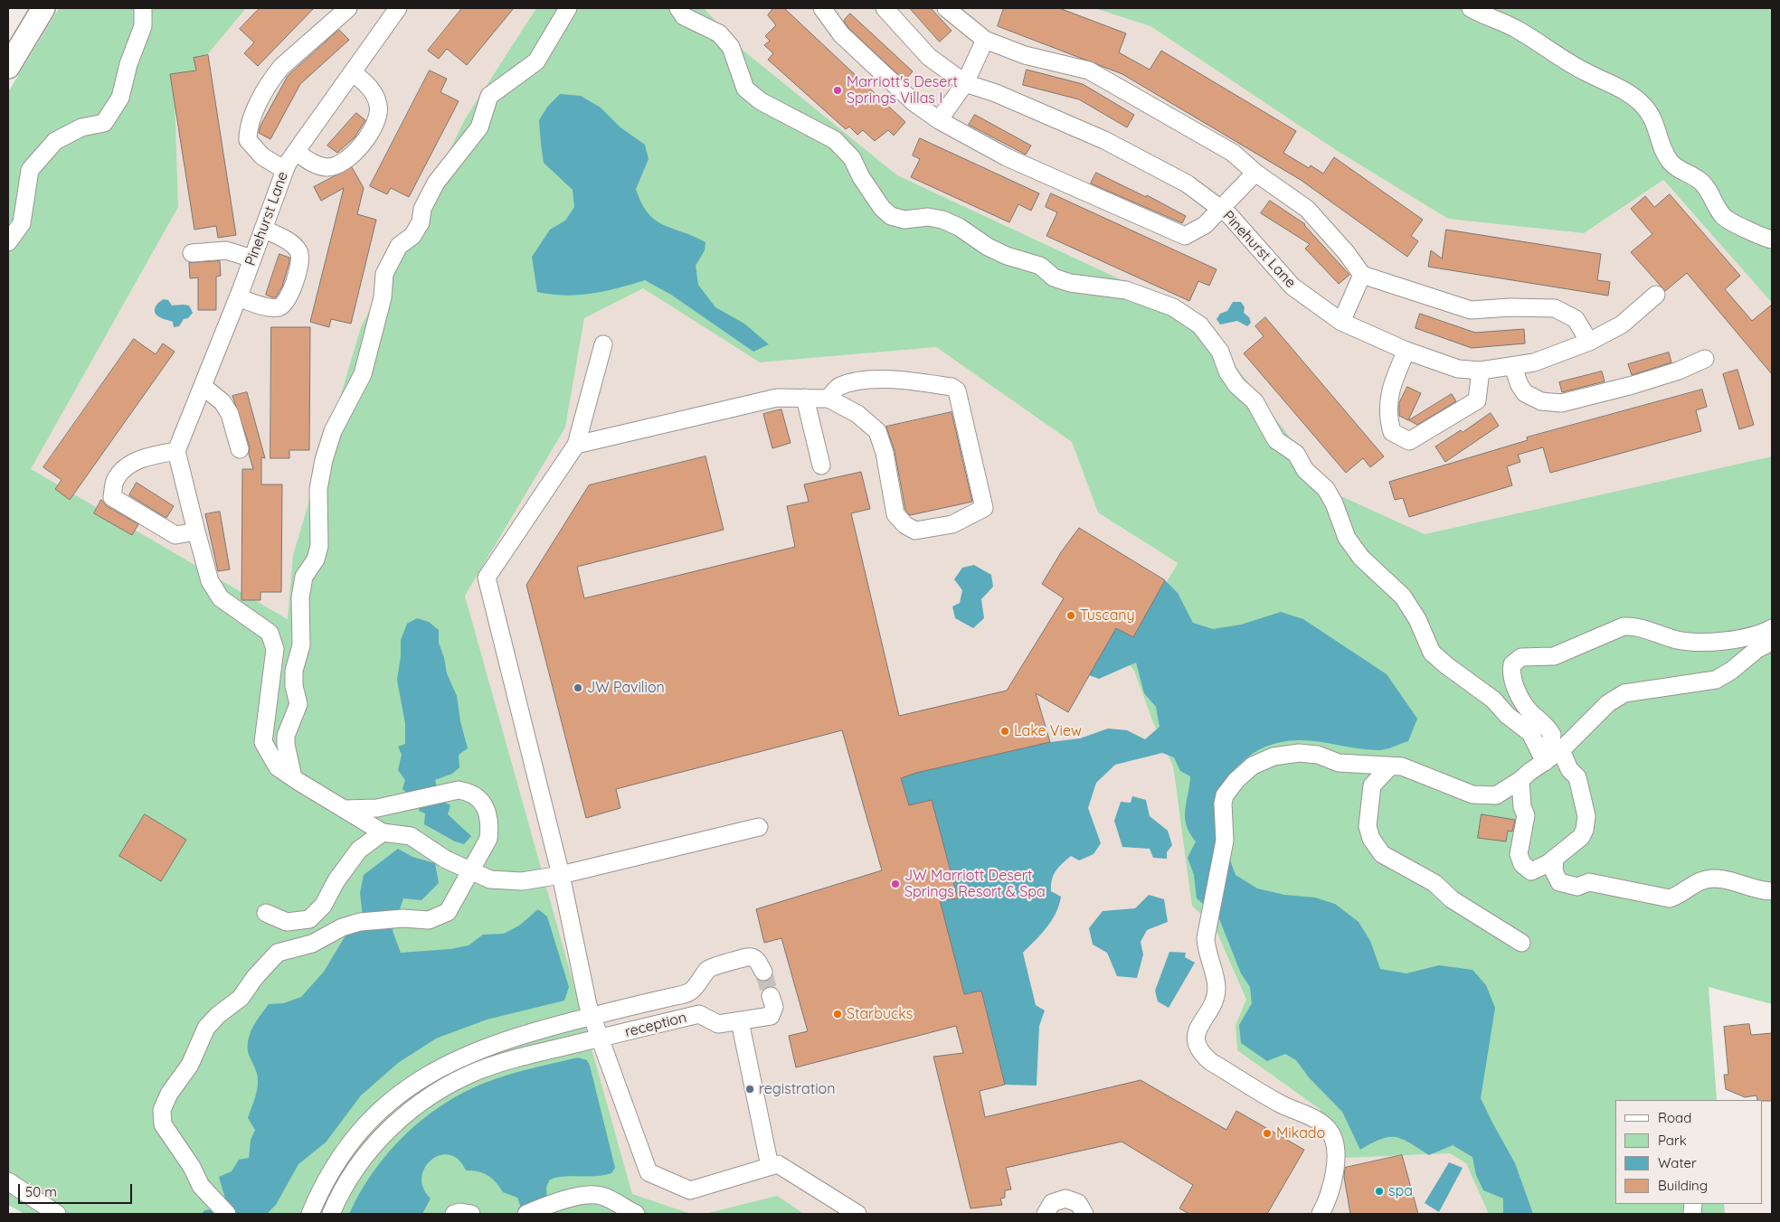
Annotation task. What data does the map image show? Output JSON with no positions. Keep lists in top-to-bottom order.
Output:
{
  "streets": {
    "street": ["Pinehurst Lane", "reception"]
  },
  "places": [
    "Marriott's Desert Springs Villas I",
    "Tuscany",
    "JW Pavilion",
    "Lake View",
    "JW Marriott Desert Springs Resort & Spa",
    "Starbucks",
    "registration",
    "Mikado",
    "spa"
  ],
  "legend": [
    "Road",
    "Park",
    "Water",
    "Building"
  ],
  "scale_bar": "50 m"
}
